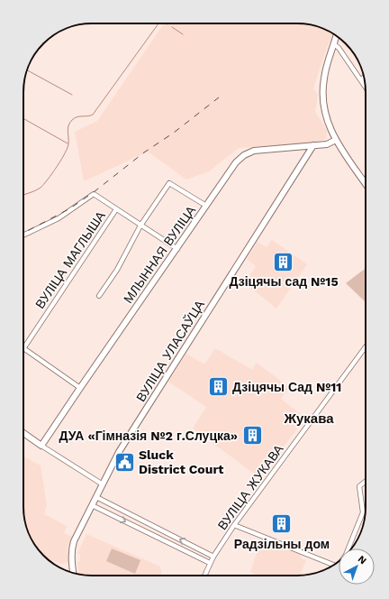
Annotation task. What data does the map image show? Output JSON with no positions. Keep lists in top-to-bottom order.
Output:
{
  "streets": {
    "main road": ["МЛЫННАЯ ВУЛІЦА", "ВУЛІЦА УЛАСАЎЦА"],
    "street": ["ВУЛІЦА МАГЛЫША", "ВУЛІЦА ЖУКАВА"]
  },
  "crossings": [
    ["МЛЫННАЯ ВУЛІЦА", "ВУЛІЦА УЛАСАЎЦА"]
  ],
  "districts": ["Жукава"],
  "places": {
    "building": [
      "Дзіцячы сад №15",
      "Дзіцячы Сад №11",
      "ДУА «Гімназія №2 г.Слуцка»",
      "Радзільны дом"
    ],
    "public building": ["Sluck District Court"]
  },
  "north": "top right"
}
